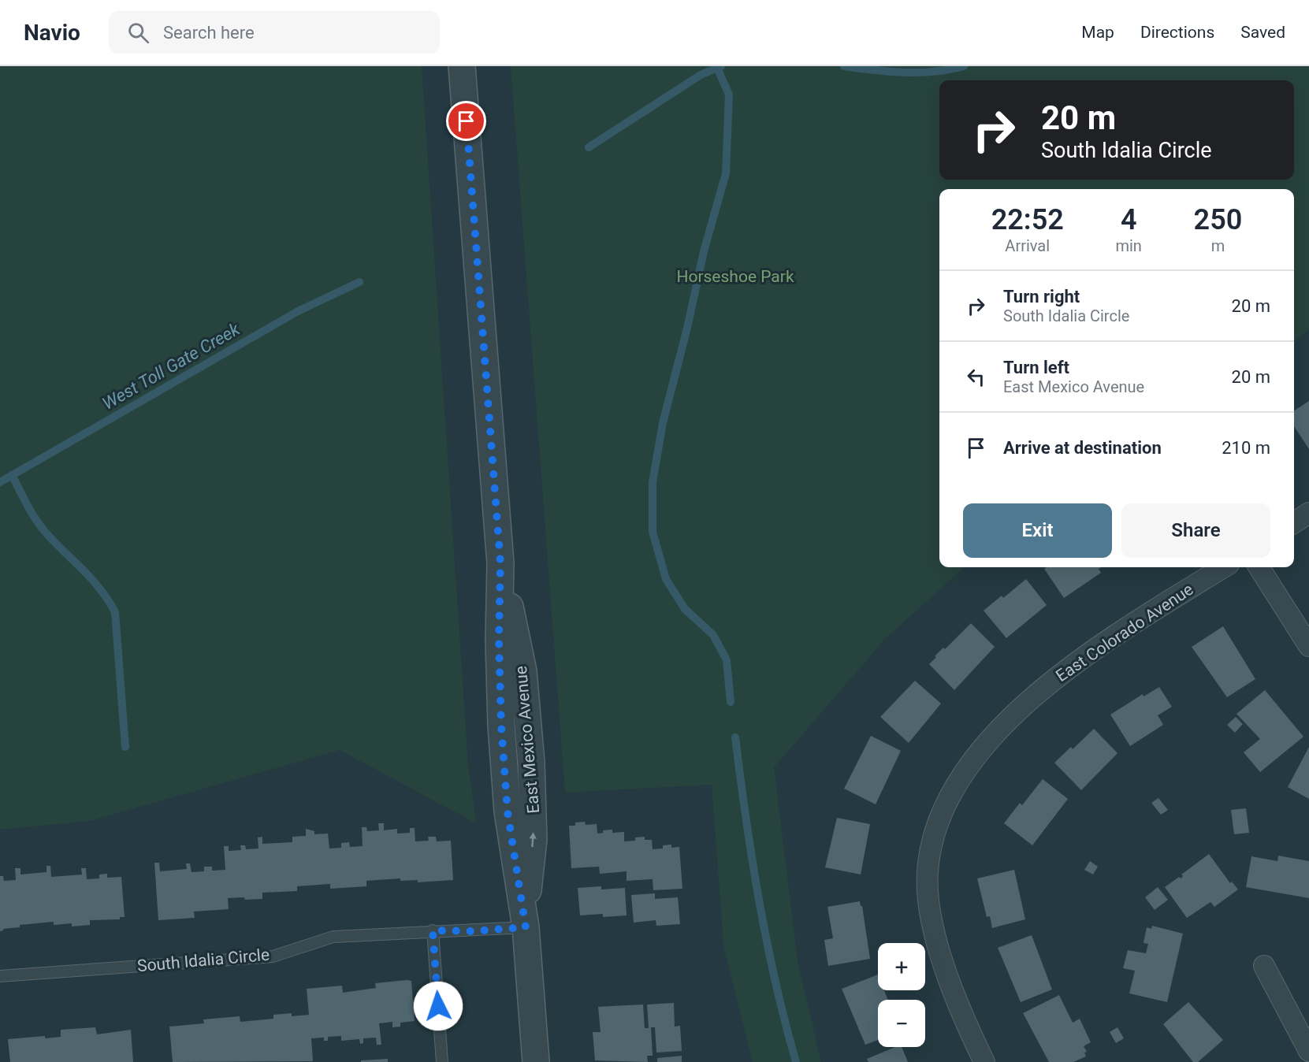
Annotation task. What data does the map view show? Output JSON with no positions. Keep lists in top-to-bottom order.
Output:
{
  "streets": {
    "street": ["East Colorado Avenue", "East Mexico Avenue"],
    "lane": ["South Idalia Circle"]
  },
  "crossings": [
    ["East Mexico Avenue", "South Idalia Circle"]
  ],
  "water": ["West Toll Gate Creek"],
  "parks": ["Horseshoe Park"],
  "page": {
    "header": "Navio",
    "search": "Search here",
    "nav": ["Map", "Directions", "Saved"],
    "turn": ["20 m", "South Idalia Circle"],
    "eta": [
      "22:52",
      "Arrival",
      "4",
      "min",
      "250",
      "m"
    ],
    "list": [
      {
        "name": "Turn right",
        "note": "South Idalia Circle",
        "value": "20 m"
      },
      {
        "name": "Turn left",
        "note": "East Mexico Avenue",
        "value": "20 m"
      },
      {
        "name": "Arrive at destination",
        "value": "210 m"
      }
    ],
    "buttons": ["Exit", "Share"],
    "map_buttons": ["+", "−"]
  }
}
